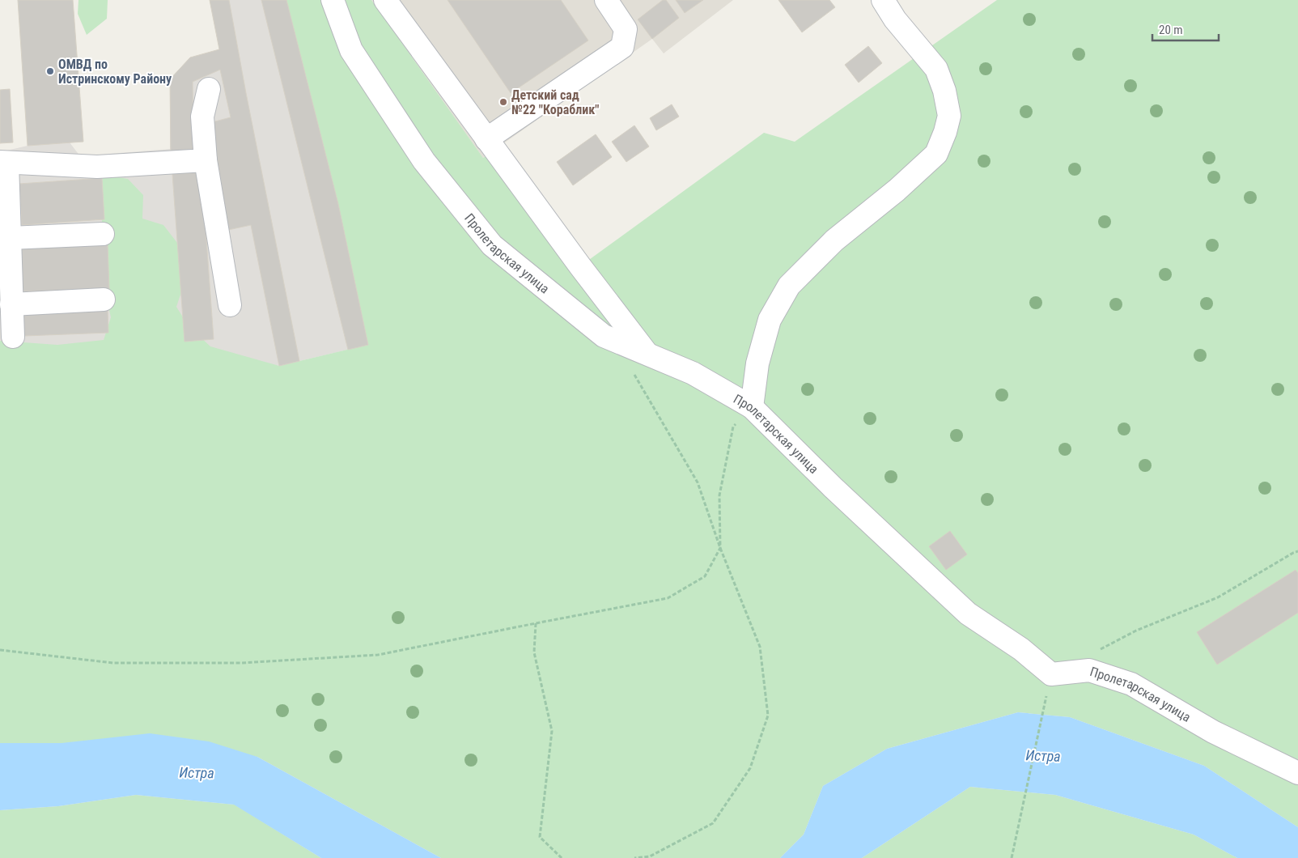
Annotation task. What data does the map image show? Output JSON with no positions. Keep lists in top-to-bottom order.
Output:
{
  "streets": {
    "street": ["Пролетарская улица"]
  },
  "water": ["Истра"],
  "places": ["ОМВД по Истринскому Району", "Детский сад №22 \"Кораблик\""],
  "scale_bar": "20 m"
}
